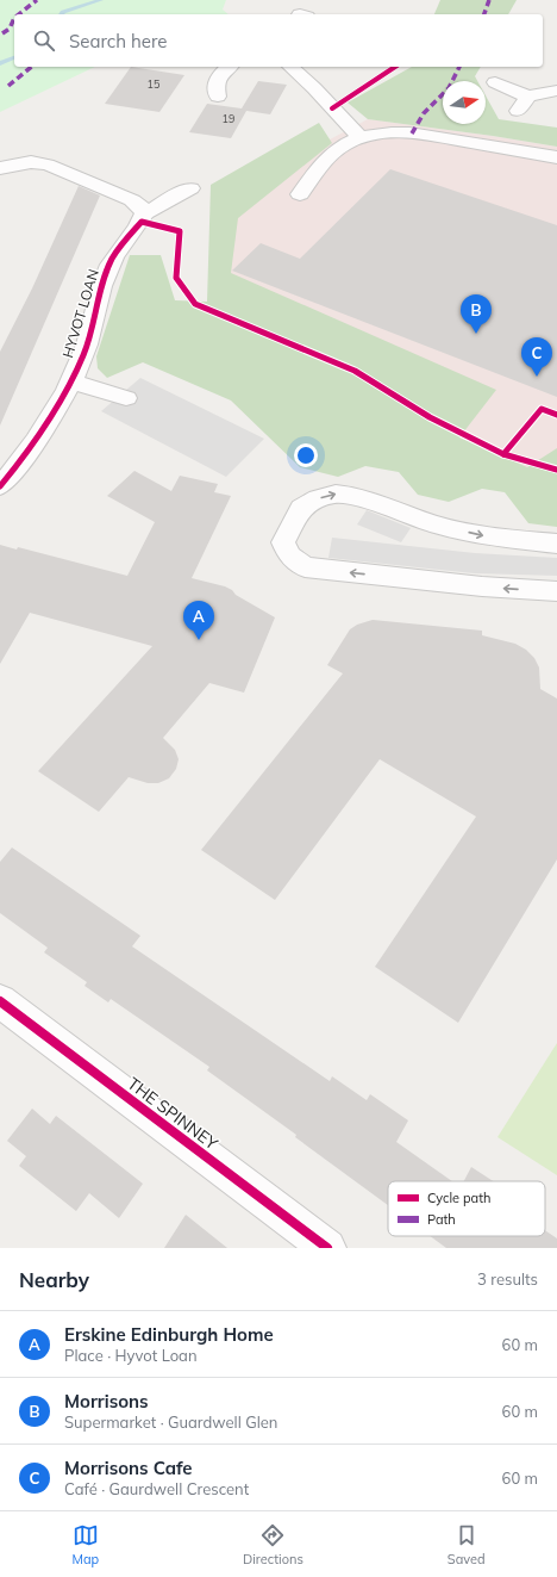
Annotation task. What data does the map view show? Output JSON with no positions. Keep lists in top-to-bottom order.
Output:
{
  "streets": {
    "street": ["HYVOT LOAN", "THE SPINNEY"]
  },
  "house_numbers": ["15", "19"],
  "legend": ["Cycle path", "Path"],
  "north": "right",
  "page": {
    "search": "Search here",
    "pins": ["B", "C", "A"],
    "heading": ["Nearby", "3 results"],
    "list": [
      {
        "mark": "A",
        "name": "Erskine Edinburgh Home",
        "note": "Place · Hyvot Loan",
        "value": "60 m"
      },
      {
        "mark": "B",
        "name": "Morrisons",
        "note": "Supermarket · Guardwell Glen",
        "value": "60 m"
      },
      {
        "mark": "C",
        "name": "Morrisons Cafe",
        "note": "Café · Gaurdwell Crescent",
        "value": "60 m"
      }
    ],
    "nav": ["Map", "Directions", "Saved"]
  }
}
